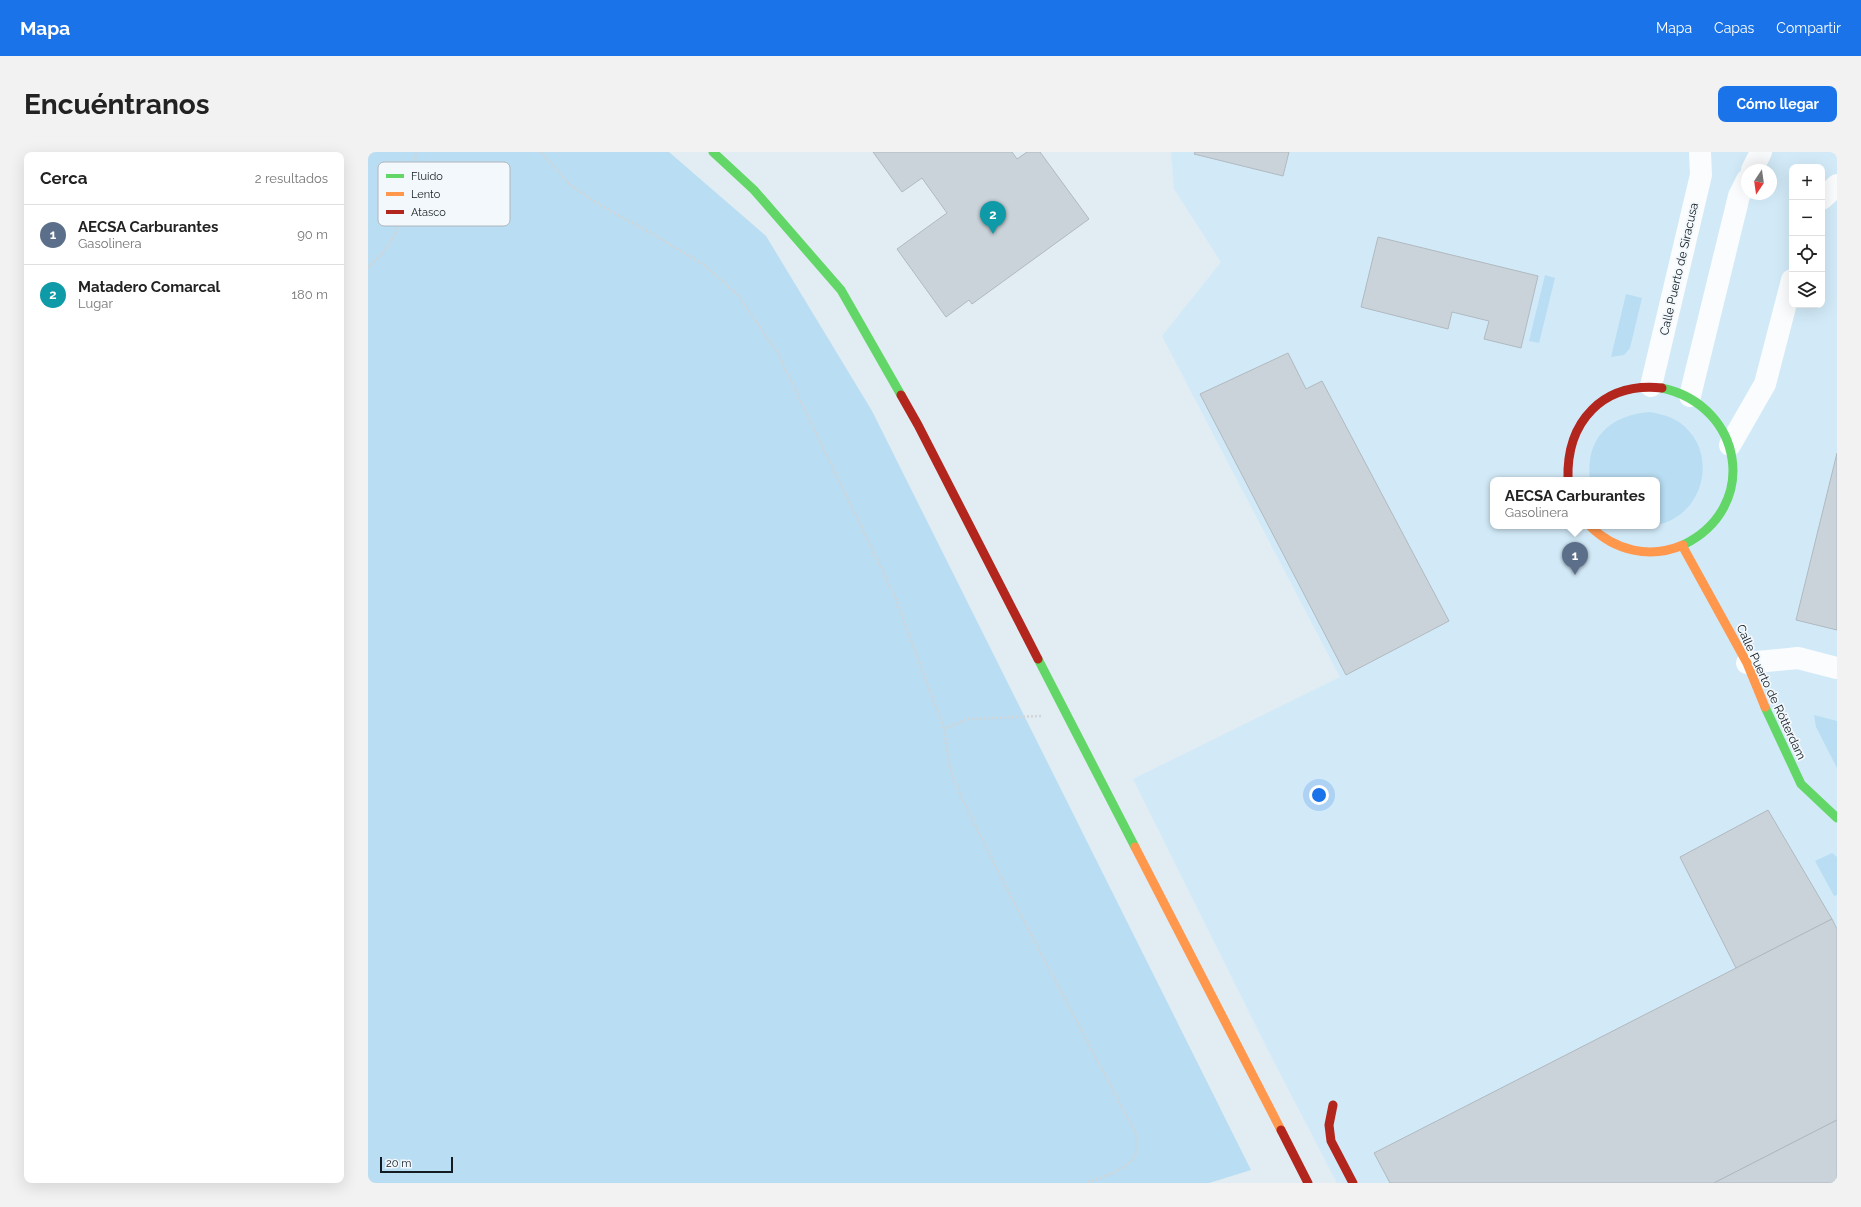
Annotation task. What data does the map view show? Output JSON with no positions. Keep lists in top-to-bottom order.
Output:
{
  "streets": {
    "street": ["Calle Puerto de Siracusa", "Calle Puerto de Rótterdam"]
  },
  "legend": ["Fluido", "Lento", "Atasco"],
  "scale_bar": "20 m",
  "north": "bottom",
  "page": {
    "header": "Mapa",
    "nav": ["Mapa", "Capas", "Compartir"],
    "buttons": "Cómo llegar",
    "title": "Encuéntranos",
    "heading": ["Cerca", "2 resultados"],
    "map_buttons": ["+", "−"],
    "pins": ["2", "1"],
    "list": [
      {
        "mark": "1",
        "name": "AECSA Carburantes",
        "note": "Gasolinera",
        "value": "90 m"
      },
      {
        "mark": "2",
        "name": "Matadero Comarcal",
        "note": "Lugar",
        "value": "180 m"
      }
    ],
    "popup": ["AECSA Carburantes", "Gasolinera"],
    "scale": "20 m"
  }
}
